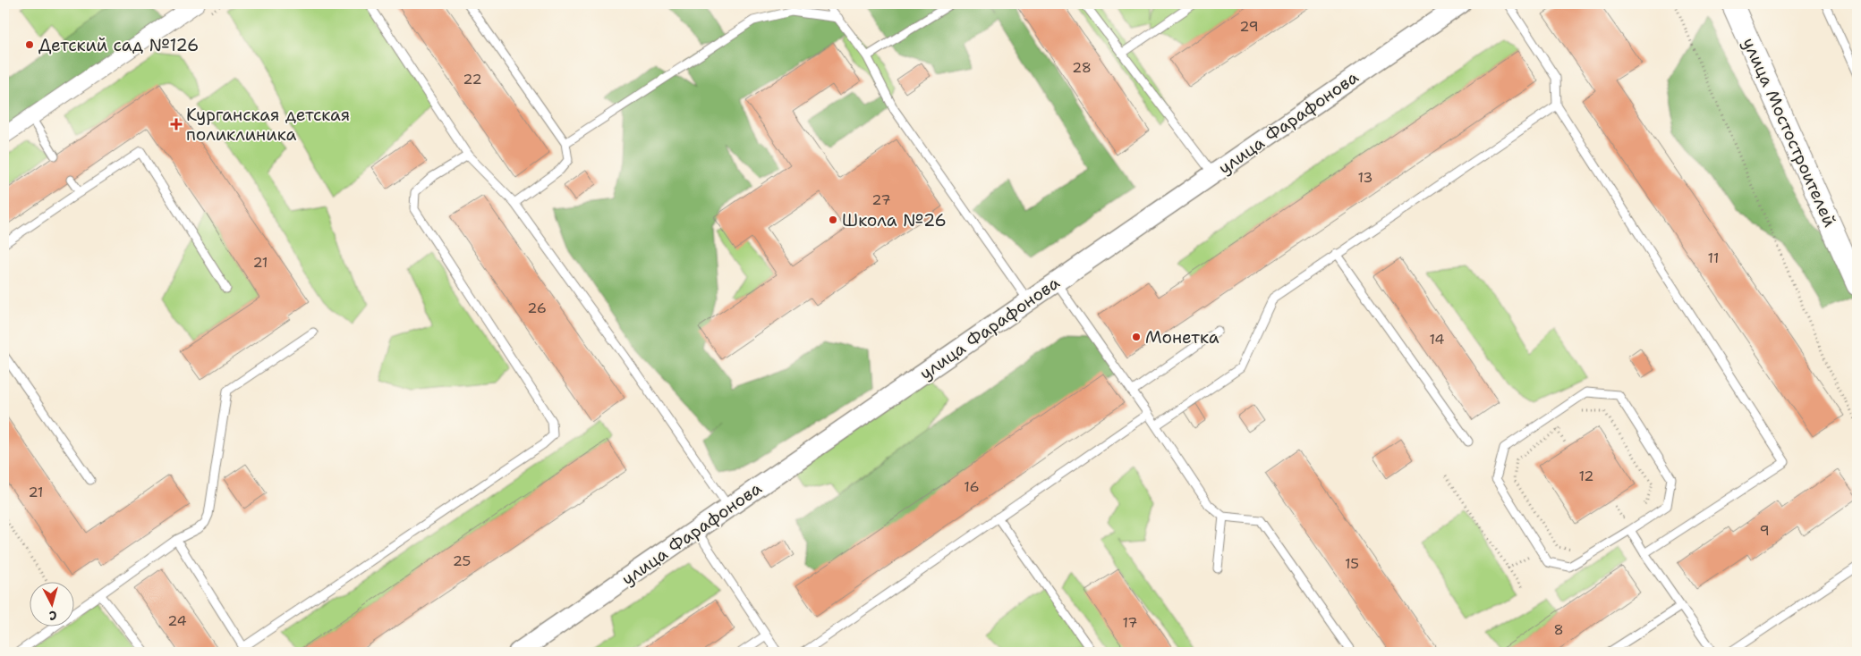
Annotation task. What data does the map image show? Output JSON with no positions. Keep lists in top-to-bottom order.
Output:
{
  "streets": {
    "main road": ["улица Мостостроителей"],
    "street": ["улица Фарафонова"]
  },
  "places": {
    "other": ["Детский сад №126", "Школа №26", "Монетка"],
    "health": ["Курганская детская поликлиника"]
  },
  "house_numbers": [
    "29",
    "28",
    "22",
    "13",
    "27",
    "11",
    "21",
    "26",
    "14",
    "12",
    "16",
    "21",
    "9",
    "25",
    "15",
    "24",
    "17",
    "8"
  ],
  "north": "bottom"
}
